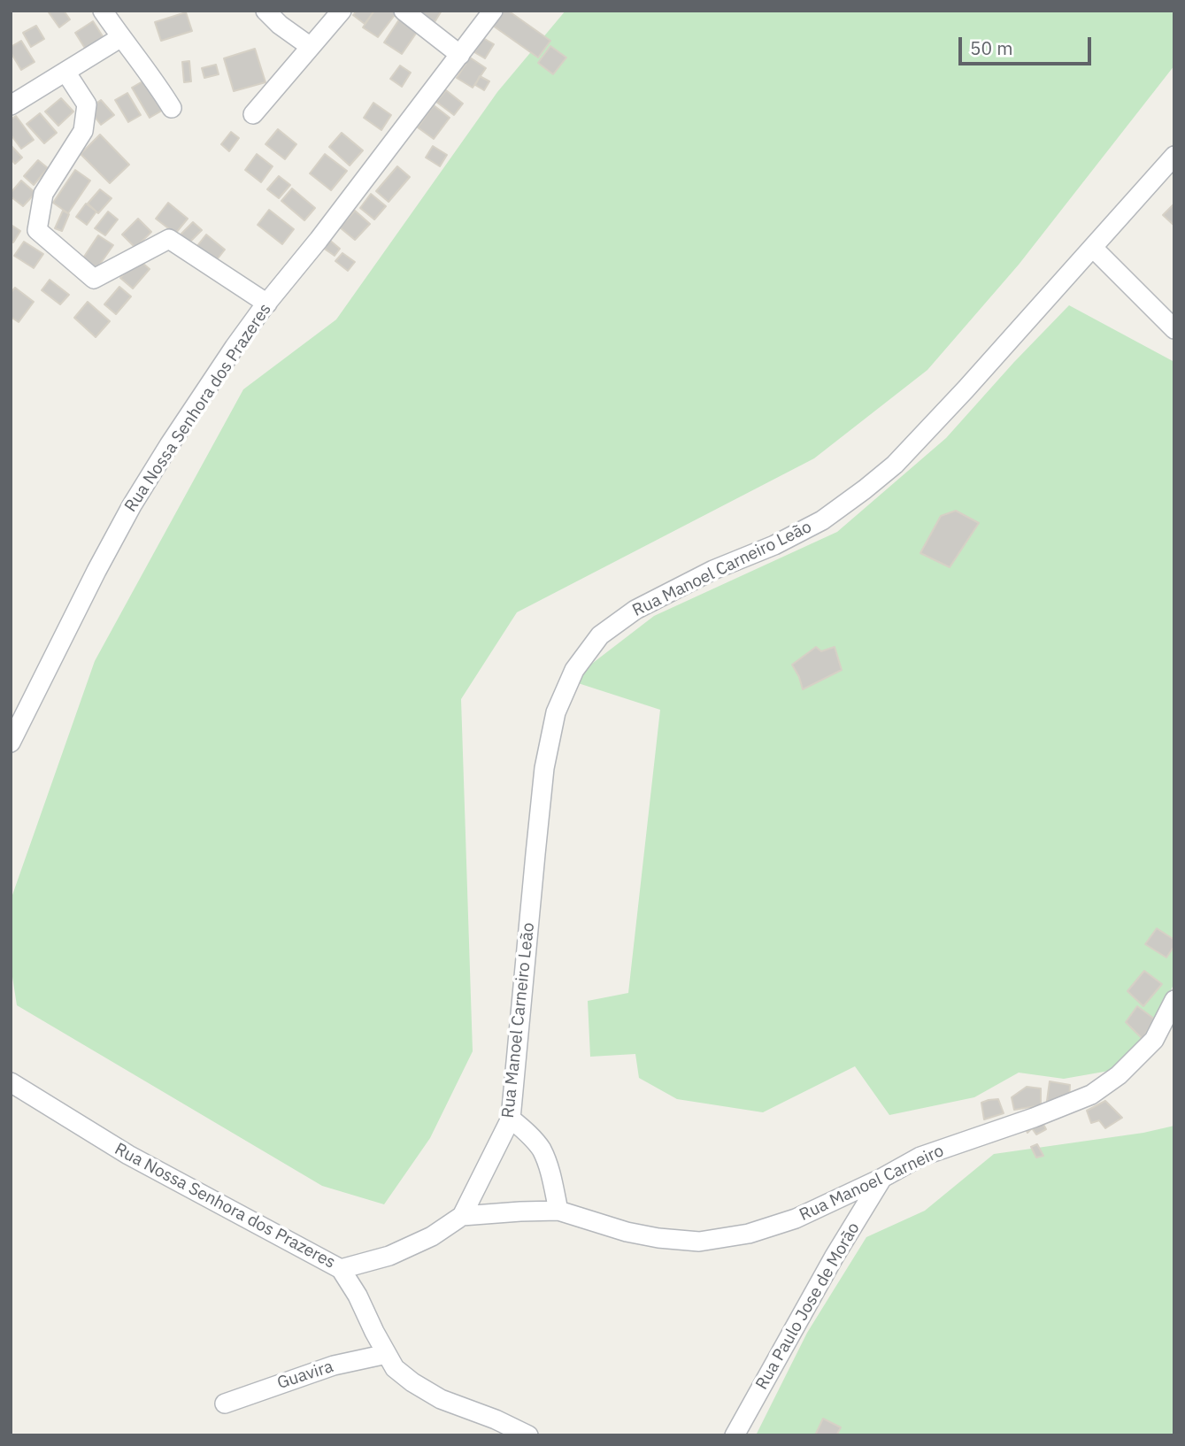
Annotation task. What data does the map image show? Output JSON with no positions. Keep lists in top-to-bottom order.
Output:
{
  "streets": {
    "street": [
      "Rua Nossa Senhora dos Prazeres",
      "Rua Manoel Carneiro Leão",
      "Rua Manoel Carneiro",
      "Rua Paulo Jose de Morão",
      "Guavira"
    ]
  },
  "crossings": [
    ["Rua Nossa Senhora dos Prazeres", "Rua Manoel Carneiro Leão"],
    ["Rua Nossa Senhora dos Prazeres", "Guavira"],
    ["Rua Manoel Carneiro Leão", "Rua Manoel Carneiro"],
    ["Rua Manoel Carneiro", "Rua Paulo Jose de Morão"]
  ],
  "scale_bar": "50 m"
}
